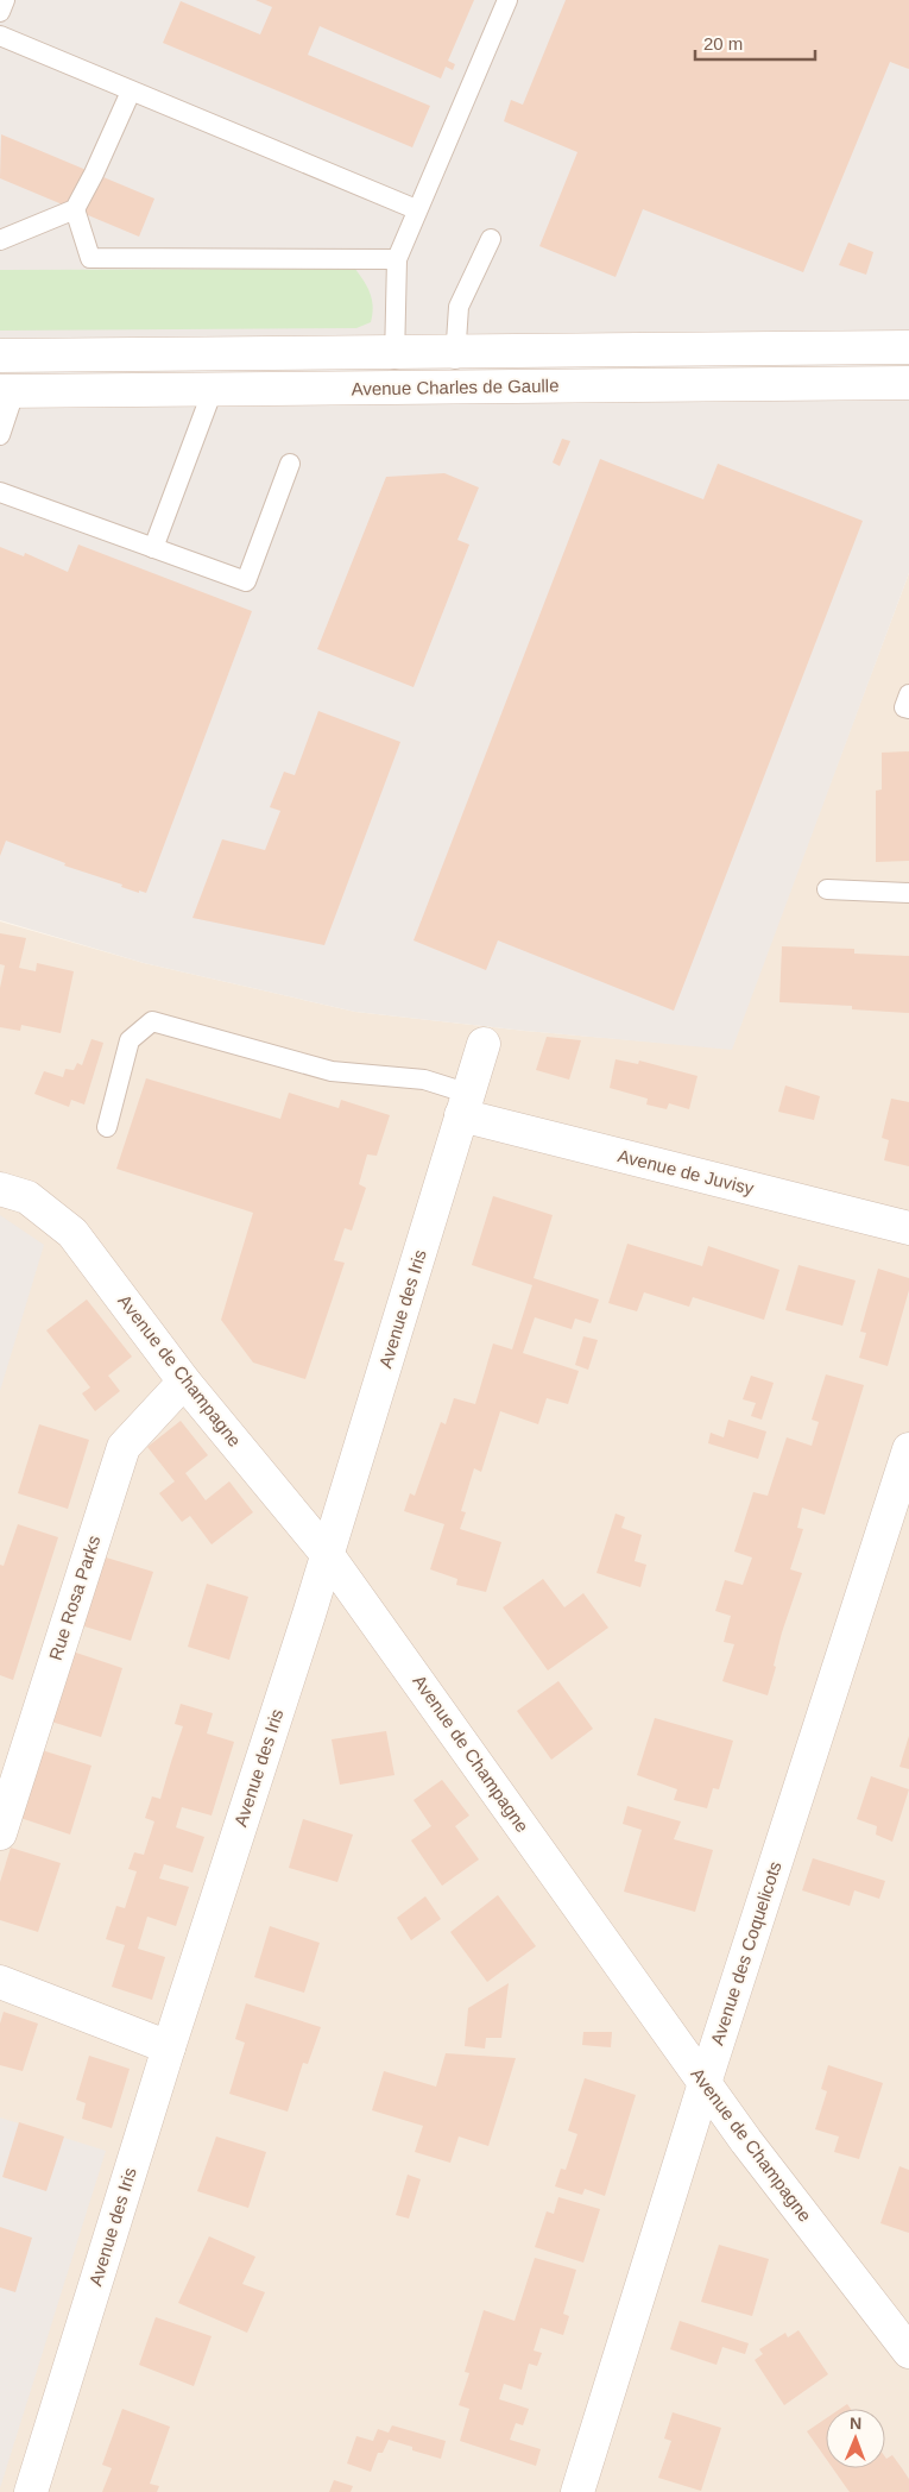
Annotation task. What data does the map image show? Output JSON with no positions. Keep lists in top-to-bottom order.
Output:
{
  "streets": {
    "street": [
      "Avenue Charles de Gaulle",
      "Avenue de Juvisy",
      "Avenue des Iris",
      "Avenue de Champagne",
      "Rue Rosa Parks",
      "Avenue des Coquelicots"
    ]
  },
  "crossings": [
    ["Avenue de Juvisy", "Avenue des Iris"],
    ["Avenue des Iris", "Avenue de Champagne"],
    ["Avenue de Champagne", "Rue Rosa Parks"],
    ["Avenue de Champagne", "Avenue des Coquelicots"]
  ],
  "scale_bar": "20 m",
  "north": "top"
}
